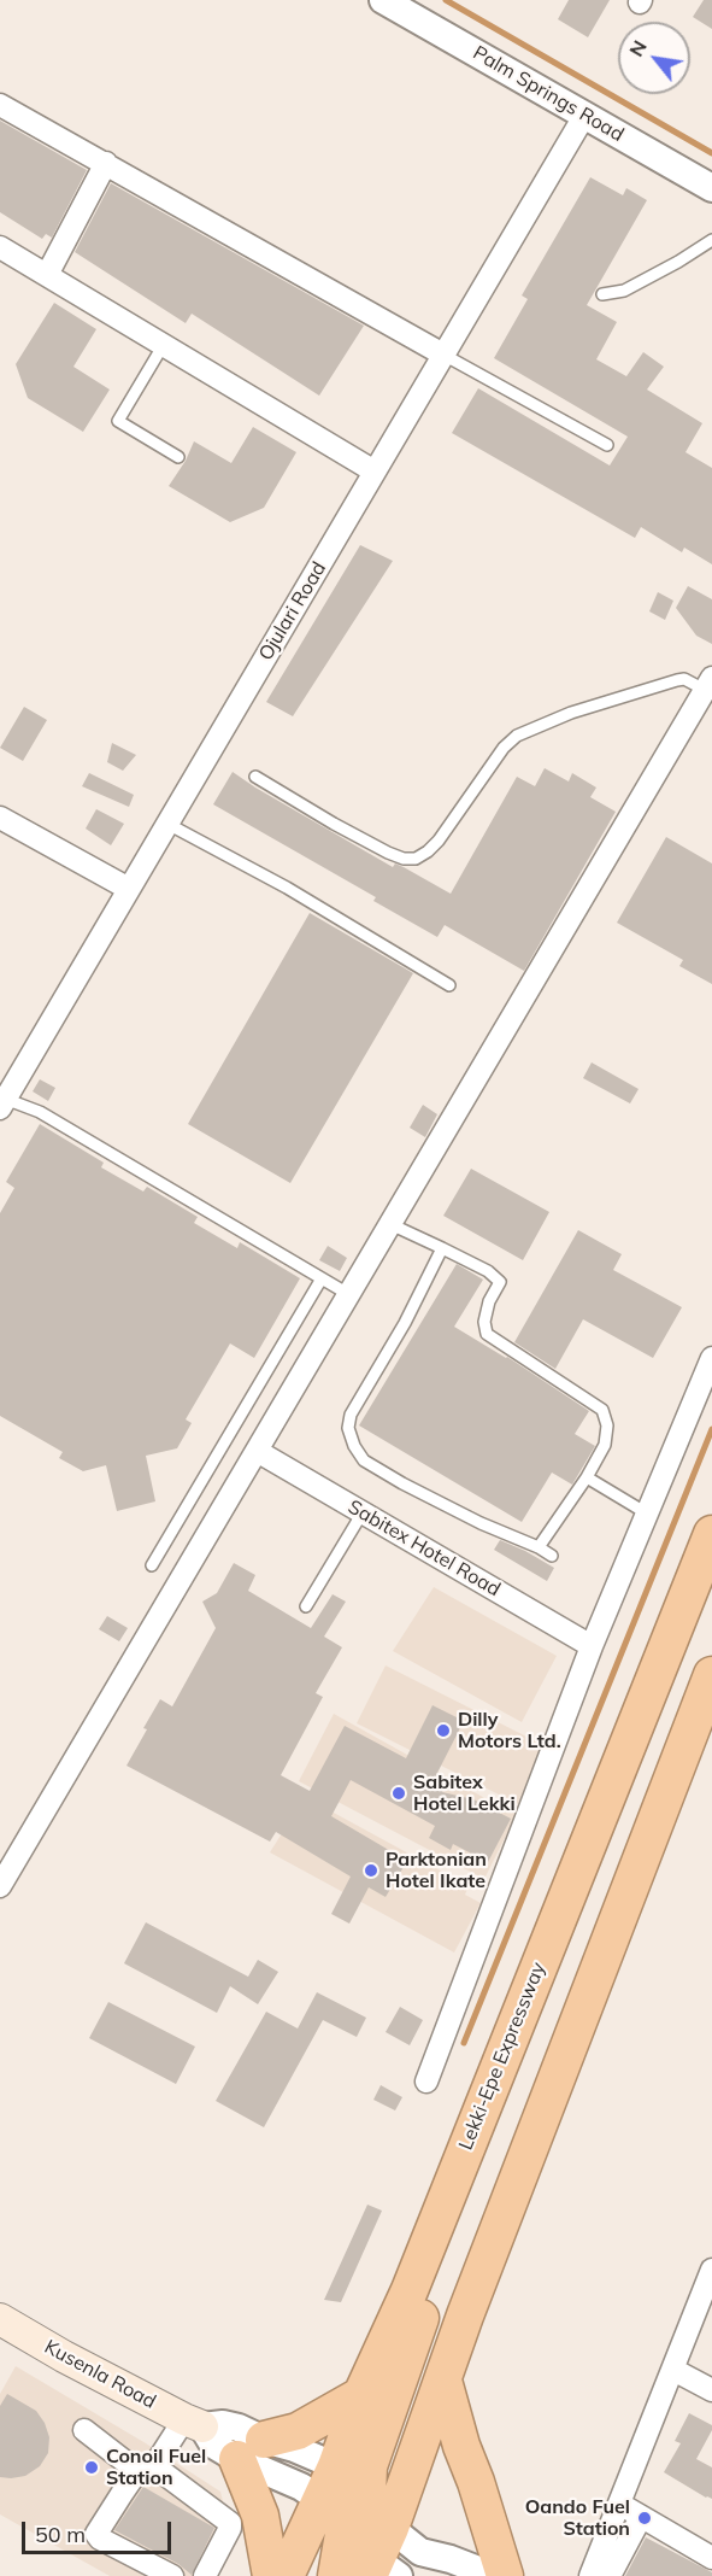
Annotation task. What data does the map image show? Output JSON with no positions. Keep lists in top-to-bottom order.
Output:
{
  "streets": {
    "highway": ["Lekki-Epe Expressway"],
    "main road": ["Kusenla Road"],
    "street": ["Palm Springs Road", "Ojulari Road", "Sabitex Hotel Road"]
  },
  "crossings": [
    ["Palm Springs Road", "Ojulari Road"],
    ["Lekki-Epe Expressway", "Kusenla Road"]
  ],
  "places": [
    "Dilly Motors Ltd.",
    "Sabitex Hotel Lekki",
    "Parktonian Hotel Ikate",
    "Conoil Fuel Station",
    "Oando Fuel Station"
  ],
  "scale_bar": "50 m",
  "north": "top left"
}
